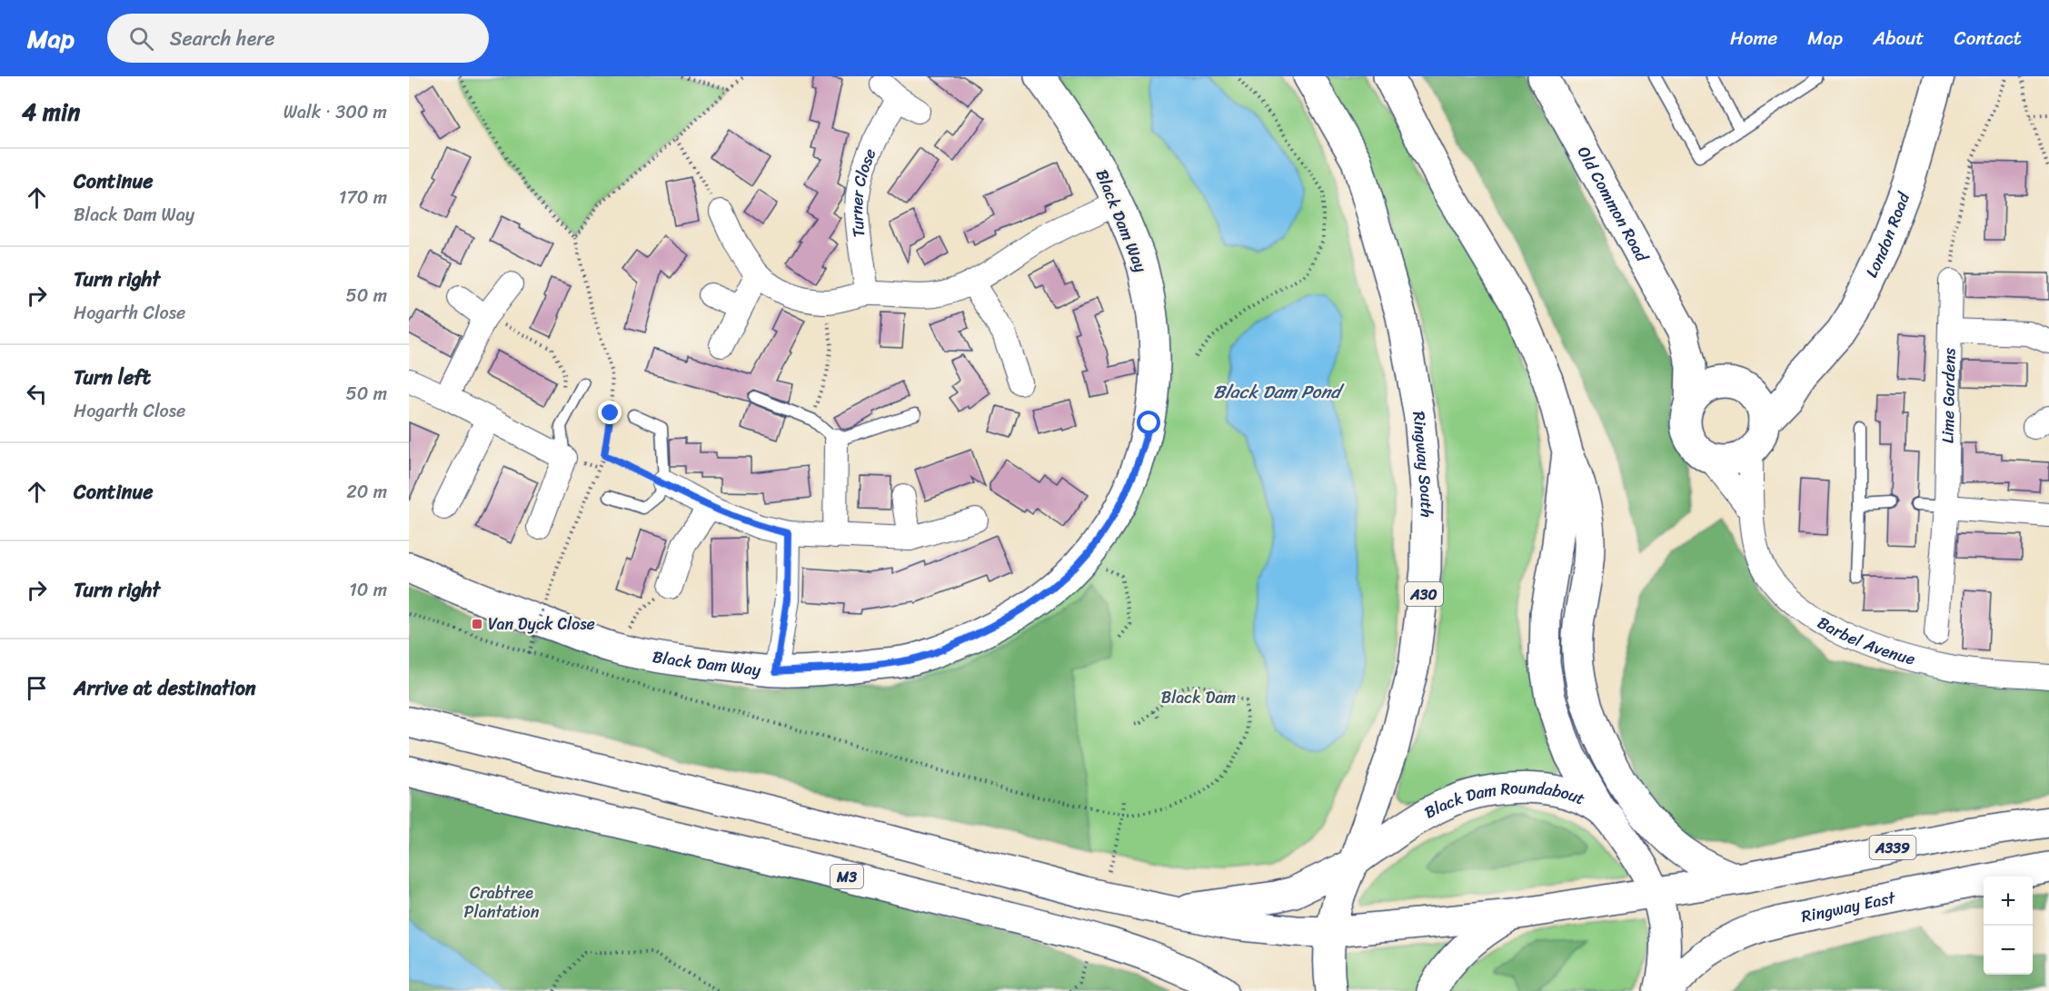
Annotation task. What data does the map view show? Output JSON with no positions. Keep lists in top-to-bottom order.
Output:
{
  "streets": {
    "main road": [
      "Old Common Road",
      "Black Dam Way",
      "London Road",
      "Ringway South",
      "A30",
      "Black Dam Roundabout",
      "A339",
      "M3",
      "Ringway East"
    ],
    "street": ["Turner Close", "Lime Gardens", "Barbel Avenue"]
  },
  "crossings": [
    ["Old Common Road", "London Road"],
    ["Old Common Road", "Barbel Avenue"],
    ["London Road", "Barbel Avenue"],
    ["Ringway South", "Black Dam Roundabout"],
    ["Black Dam Roundabout", "A339"]
  ],
  "water": ["Black Dam Pond"],
  "parks": ["Black Dam", "Crabtree Plantation"],
  "places": {
    "transit": ["Van Dyck Close"]
  },
  "page": {
    "header": "Map",
    "search": "Search here",
    "nav": [
      "Home",
      "Map",
      "About",
      "Contact"
    ],
    "heading": ["4 min", "Walk · 300 m"],
    "list": [
      ["Continue", "Black Dam Way", "170 m"],
      ["Turn right", "Hogarth Close", "50 m"],
      ["Turn left", "Hogarth Close", "50 m"],
      ["Continue", "20 m"],
      ["Turn right", "10 m"],
      "Arrive at destination"
    ],
    "map_buttons": ["+", "−"]
  }
}
